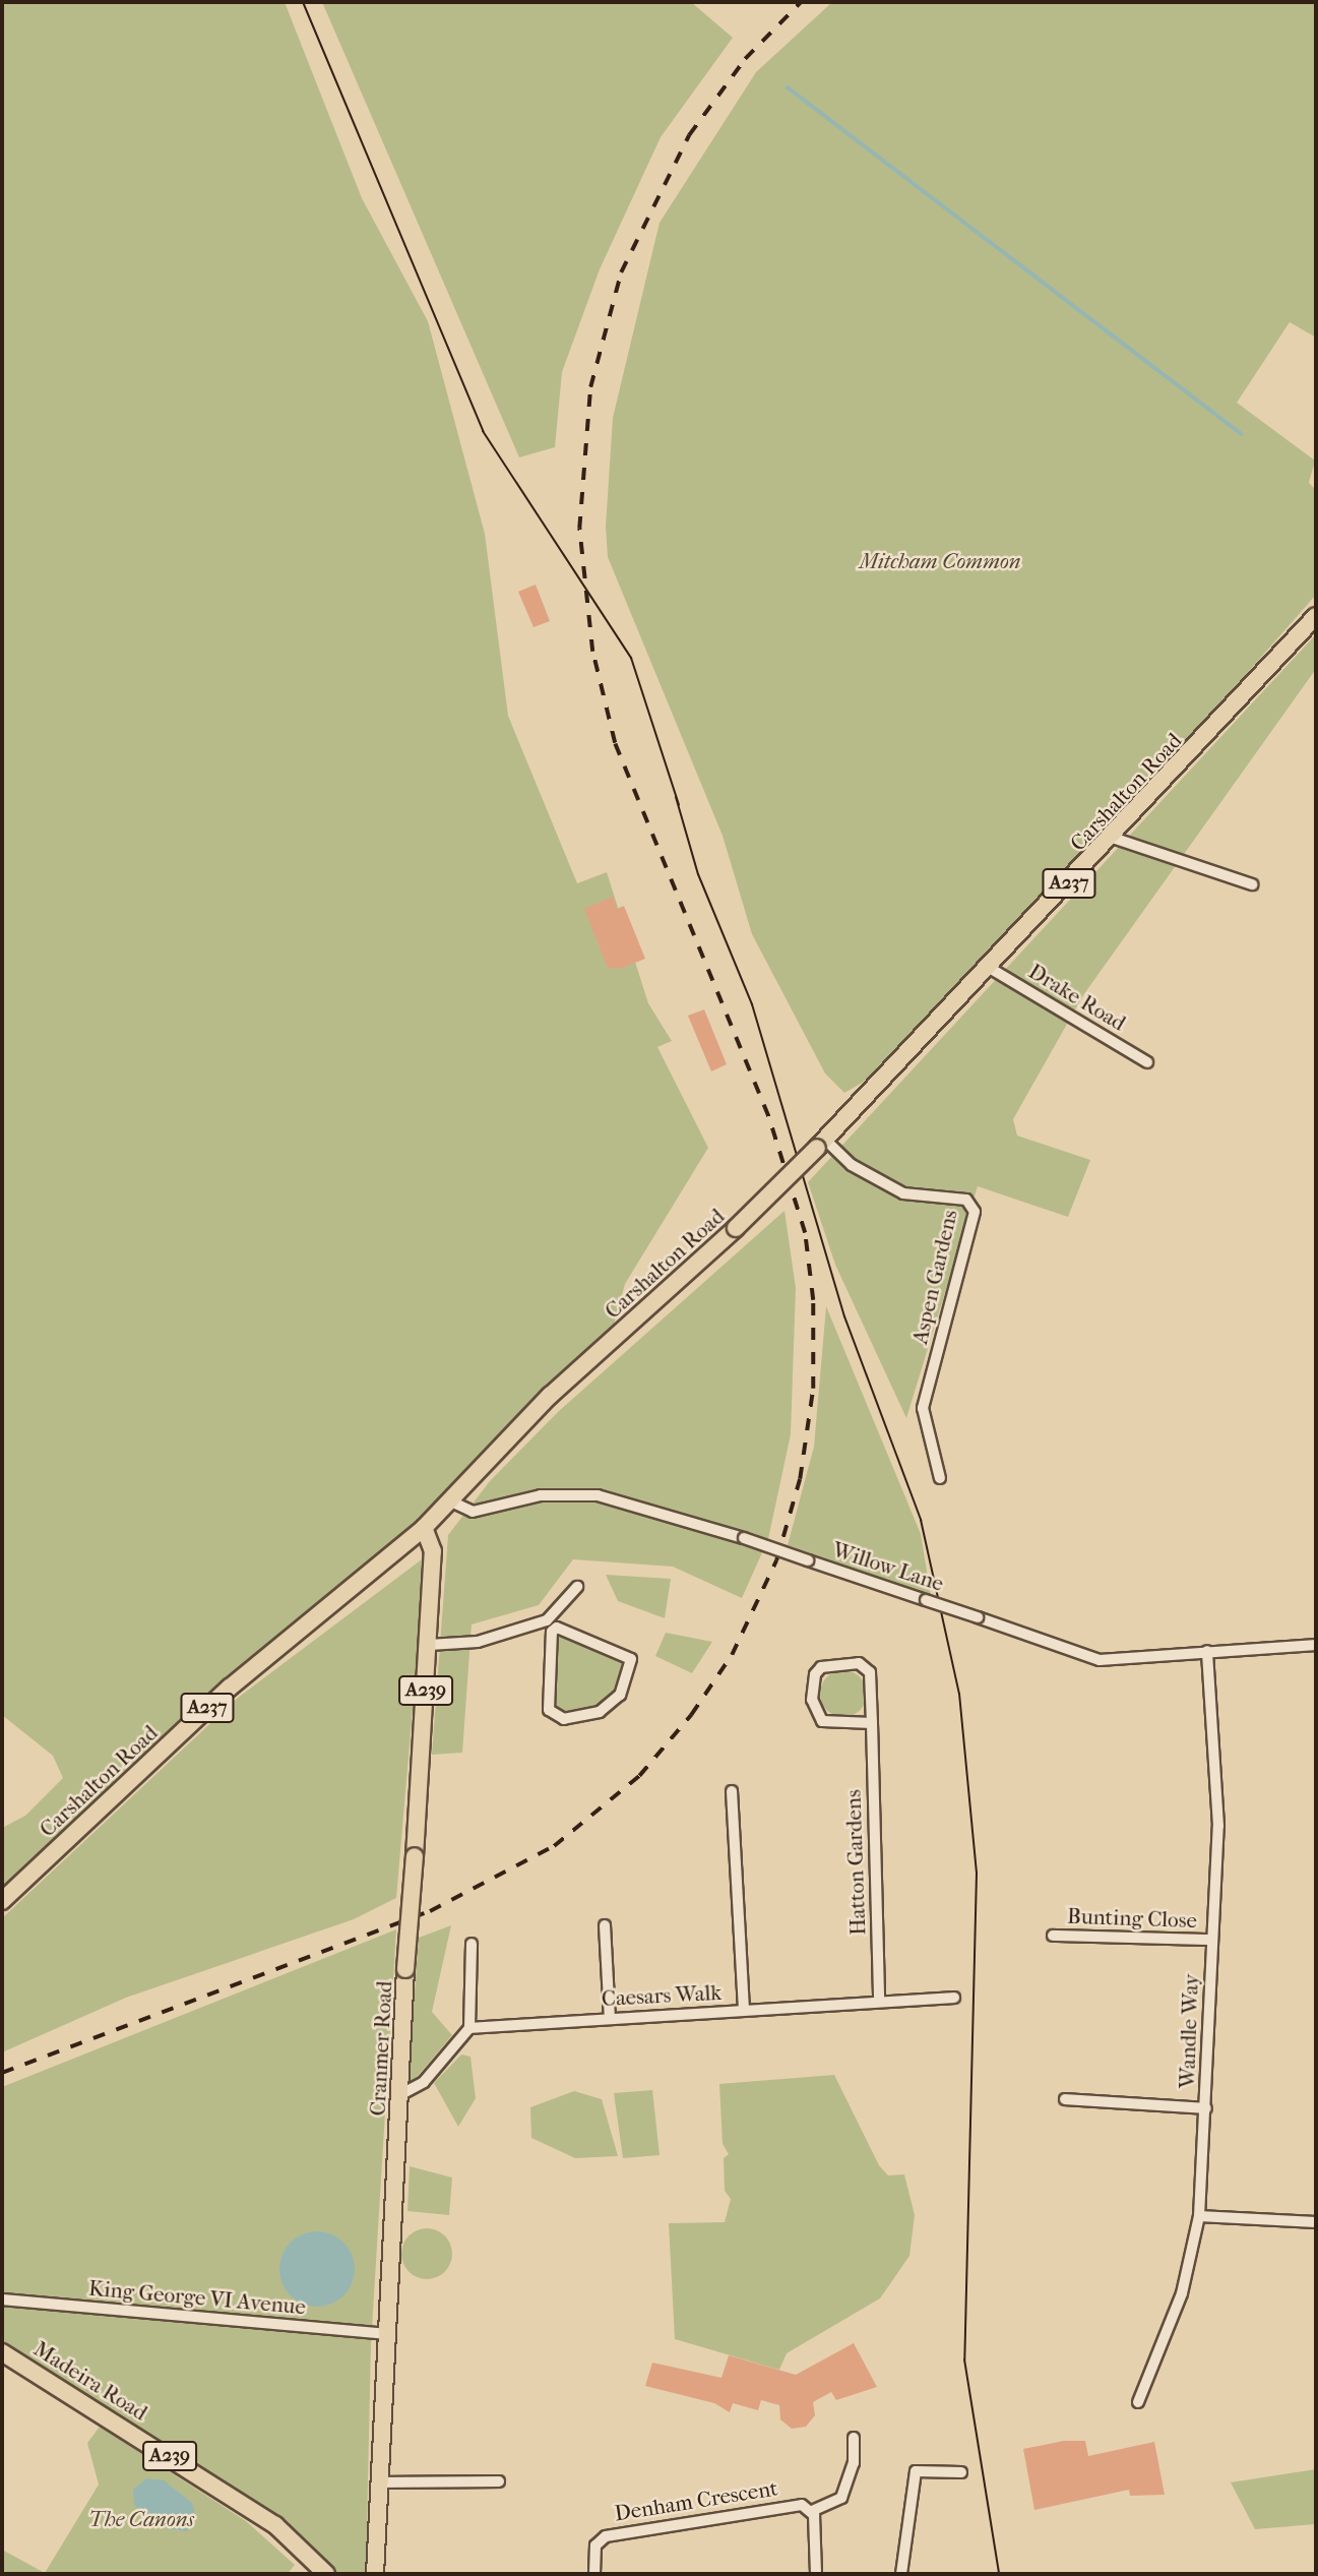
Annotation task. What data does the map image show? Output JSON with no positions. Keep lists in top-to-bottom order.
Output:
{
  "streets": {
    "main road": [
      "Carshalton Road",
      "A237",
      "A239",
      "Cranmer Road",
      "Madeira Road"
    ],
    "street": [
      "Drake Road",
      "Aspen Gardens",
      "Willow Lane",
      "Hatton Gardens",
      "Bunting Close",
      "Caesars Walk",
      "Wandle Way",
      "King George VI Avenue",
      "Denham Crescent"
    ]
  },
  "crossings": [
    ["Carshalton Road", "Drake Road"],
    ["Carshalton Road", "Aspen Gardens"],
    ["Carshalton Road", "Willow Lane"],
    ["Carshalton Road", "Cranmer Road"],
    ["Willow Lane", "Wandle Way"],
    ["Hatton Gardens", "Caesars Walk"],
    ["Bunting Close", "Wandle Way"],
    ["Cranmer Road", "King George VI Avenue"]
  ],
  "parks": ["Mitcham Common", "The Canons"]
}
